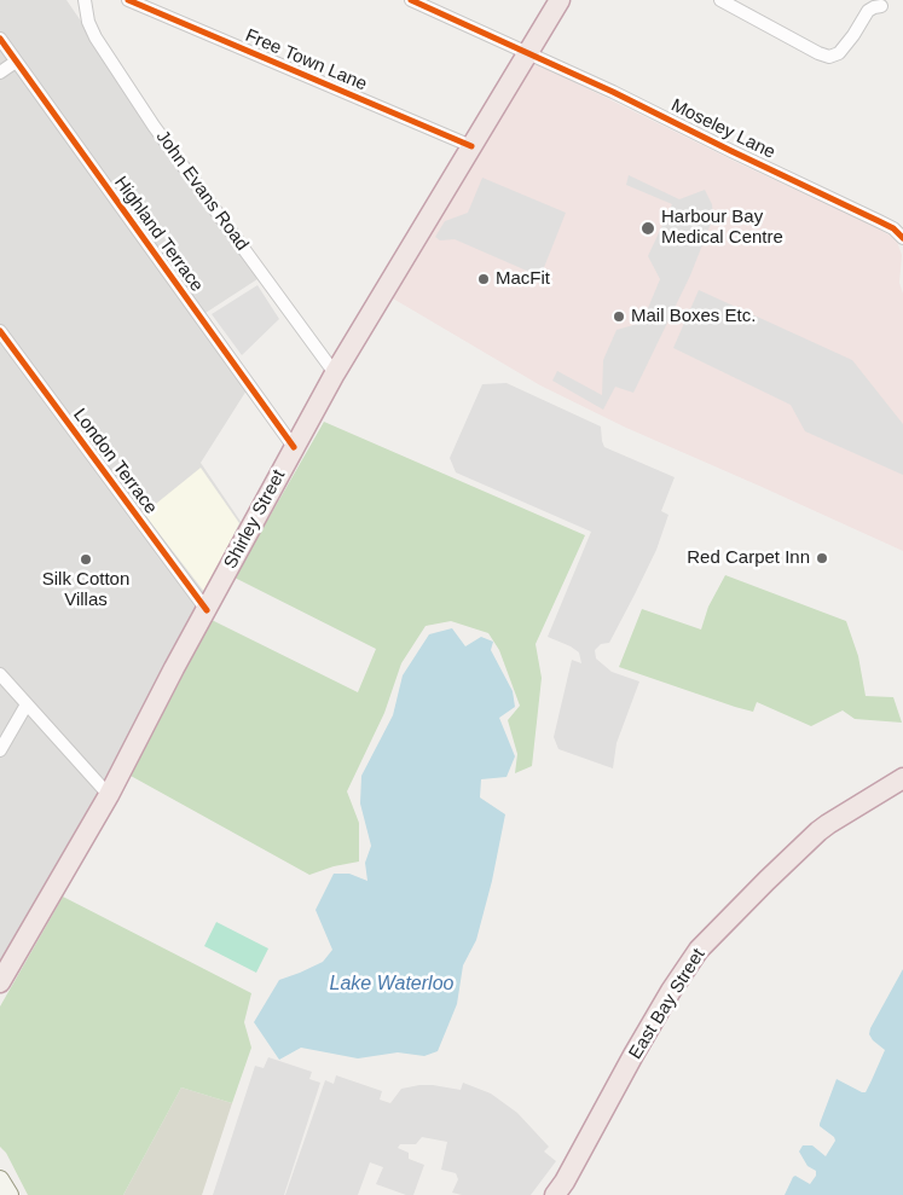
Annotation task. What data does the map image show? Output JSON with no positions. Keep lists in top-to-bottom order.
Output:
{
  "streets": {
    "highway": ["Shirley Street", "East Bay Street"],
    "street": [
      "Free Town Lane",
      "Moseley Lane",
      "John Evans Road",
      "Highland Terrace",
      "London Terrace"
    ]
  },
  "crossings": [
    ["Free Town Lane", "Shirley Street"],
    ["Moseley Lane", "Shirley Street"],
    ["John Evans Road", "Shirley Street"],
    ["Highland Terrace", "Shirley Street"],
    ["London Terrace", "Shirley Street"]
  ],
  "water": ["Lake Waterloo"],
  "places": [
    "Harbour Bay Medical Centre",
    "MacFit",
    "Mail Boxes Etc.",
    "Red Carpet Inn",
    "Silk Cotton Villas"
  ]
}
